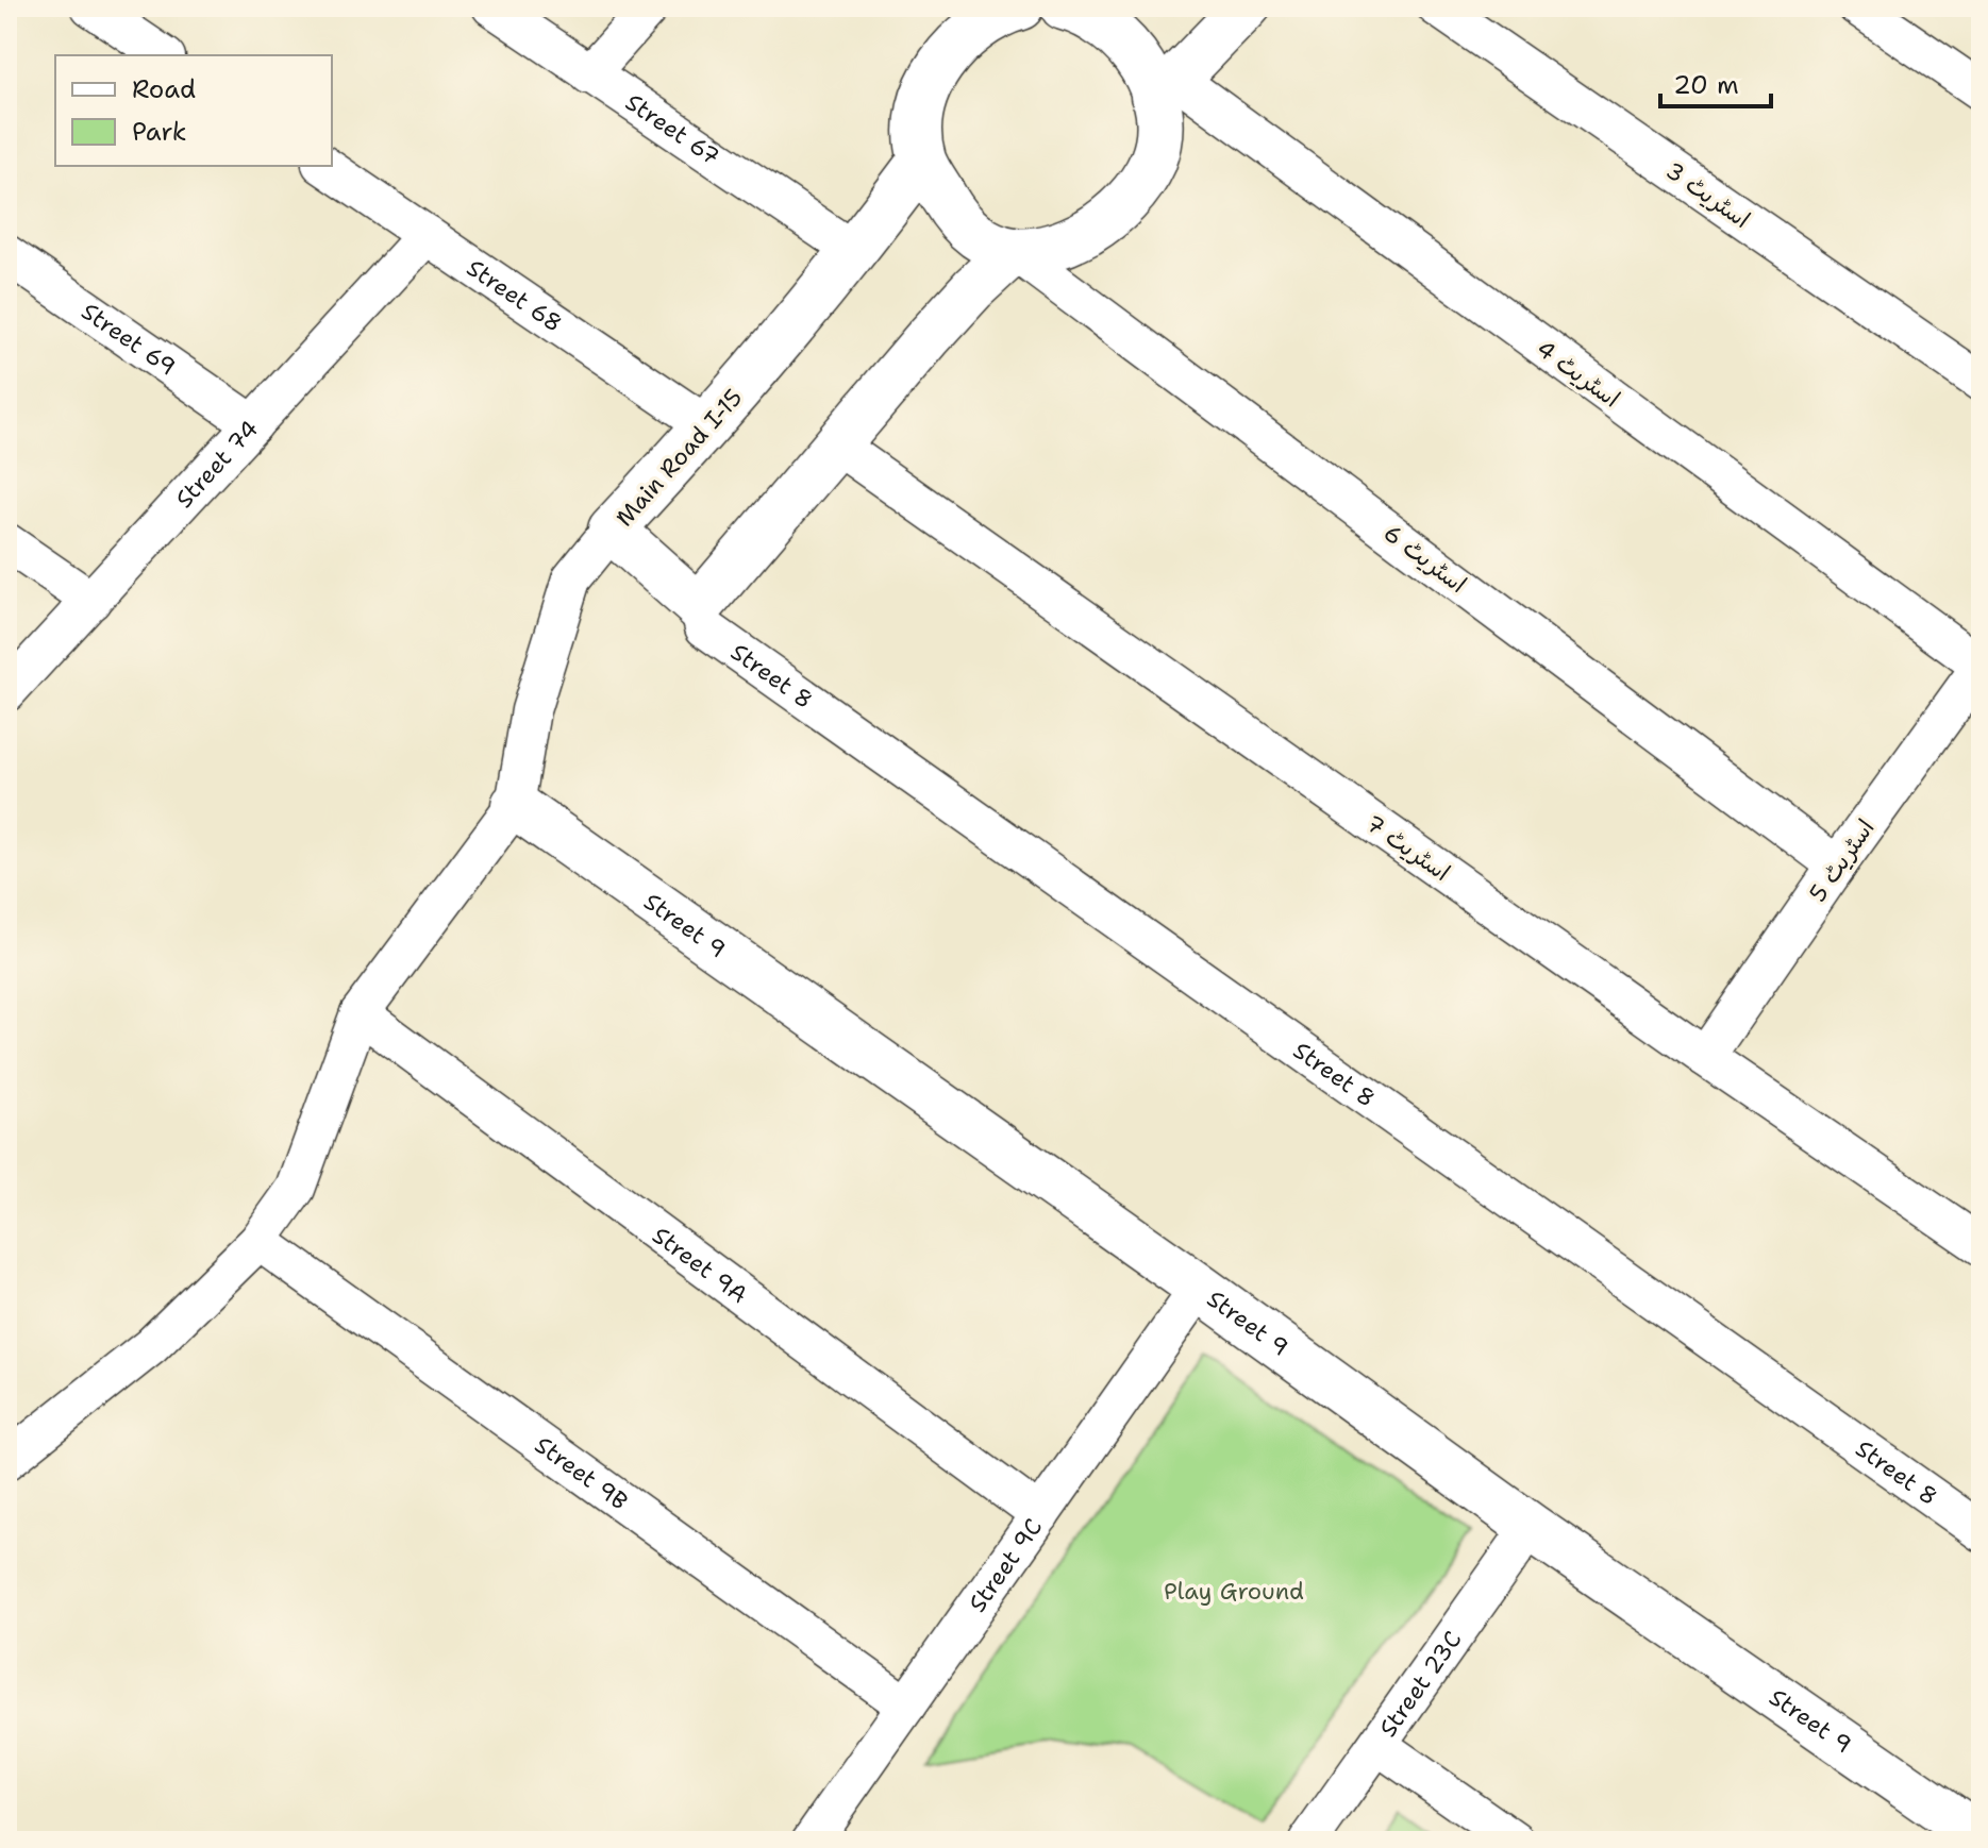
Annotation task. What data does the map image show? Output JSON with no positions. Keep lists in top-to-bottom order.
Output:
{
  "streets": {
    "main road": ["Main Road I-15", "Street 9"],
    "street": [
      "Street 67",
      "اسٹریٹ 3",
      "Street 68",
      "Street 69",
      "اسٹریٹ 4",
      "Street 74",
      "اسٹریٹ 6",
      "Street 8",
      "اسٹریٹ 7",
      "اسٹریٹ 5",
      "Street 9A",
      "Street 9B",
      "Street 9C",
      "Street 23C"
    ]
  },
  "crossings": [
    ["Street 67", "Main Road I-15"],
    ["Street 68", "Main Road I-15"],
    ["Street 68", "Street 74"],
    ["Street 69", "Street 74"],
    ["اسٹریٹ 4", "اسٹریٹ 5"],
    ["Main Road I-15", "Street 8"],
    ["اسٹریٹ 6", "اسٹریٹ 5"],
    ["اسٹریٹ 7", "اسٹریٹ 5"],
    ["Street 9", "Street 9C"],
    ["Street 9", "Street 23C"],
    ["Street 9A", "Street 9C"],
    ["Street 9B", "Street 9C"]
  ],
  "parks": ["Play Ground"],
  "legend": ["Road", "Park"],
  "scale_bar": "20 m"
}
